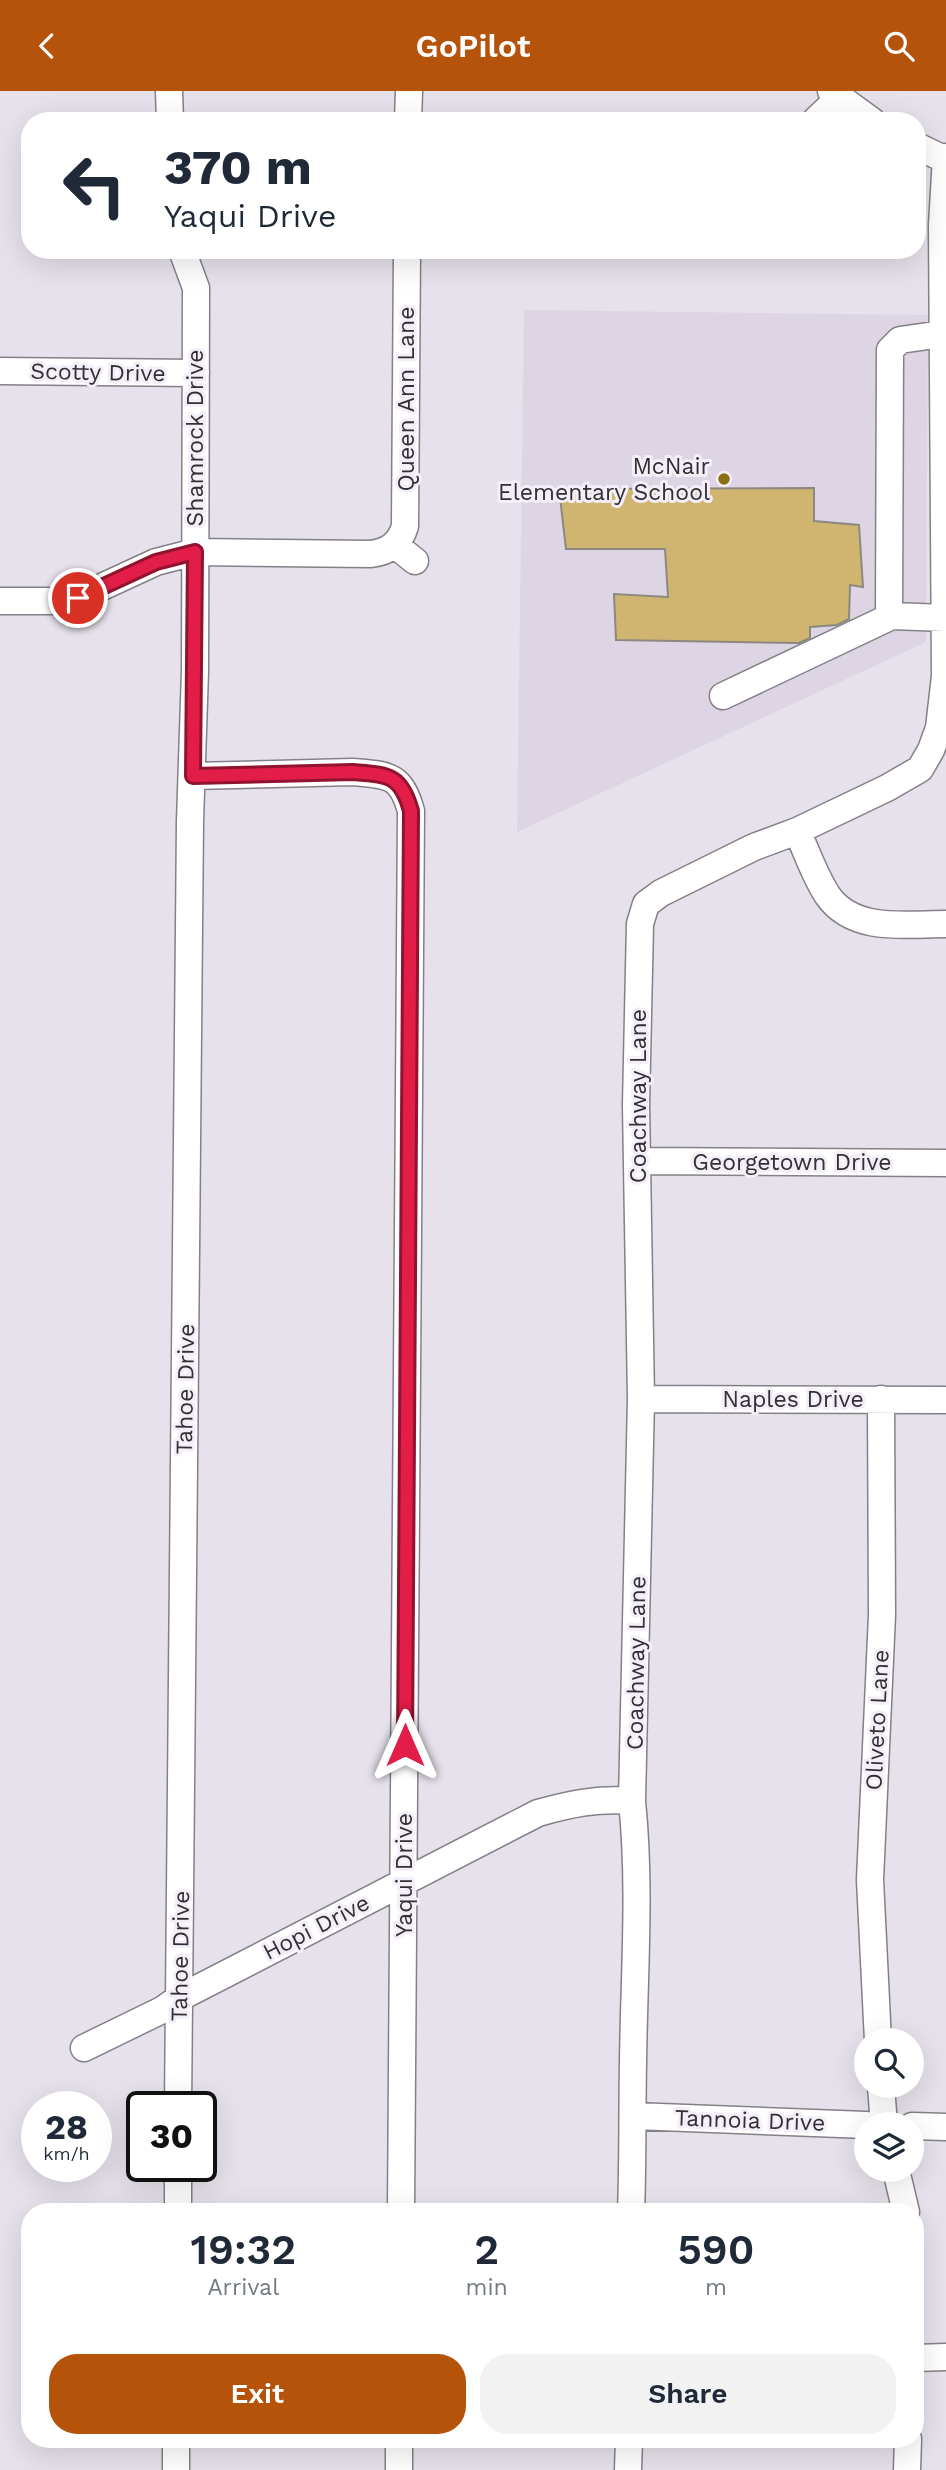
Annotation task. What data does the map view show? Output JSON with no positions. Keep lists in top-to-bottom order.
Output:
{
  "streets": {
    "street": [
      "Scotty Drive",
      "Queen Ann Lane",
      "Shamrock Drive",
      "Coachway Lane",
      "Georgetown Drive",
      "Tahoe Drive",
      "Naples Drive",
      "Oliveto Lane",
      "Yaqui Drive",
      "Hopi Drive",
      "Tannoia Drive"
    ]
  },
  "crossings": [
    ["Scotty Drive", "Shamrock Drive"],
    ["Queen Ann Lane", "Shamrock Drive"],
    ["Shamrock Drive", "Tahoe Drive"],
    ["Coachway Lane", "Georgetown Drive"],
    ["Coachway Lane", "Naples Drive"],
    ["Coachway Lane", "Hopi Drive"],
    ["Coachway Lane", "Tannoia Drive"],
    ["Tahoe Drive", "Yaqui Drive"],
    ["Tahoe Drive", "Hopi Drive"],
    ["Naples Drive", "Oliveto Lane"],
    ["Yaqui Drive", "Hopi Drive"]
  ],
  "places": ["McNair Elementary School"],
  "page": {
    "header": "GoPilot",
    "turn": ["370 m", "Yaqui Drive"],
    "speed": "28 km/h",
    "limit": "30",
    "eta": [
      "19:32",
      "Arrival",
      "2",
      "min",
      "590",
      "m"
    ],
    "buttons": ["Exit", "Share"]
  }
}
